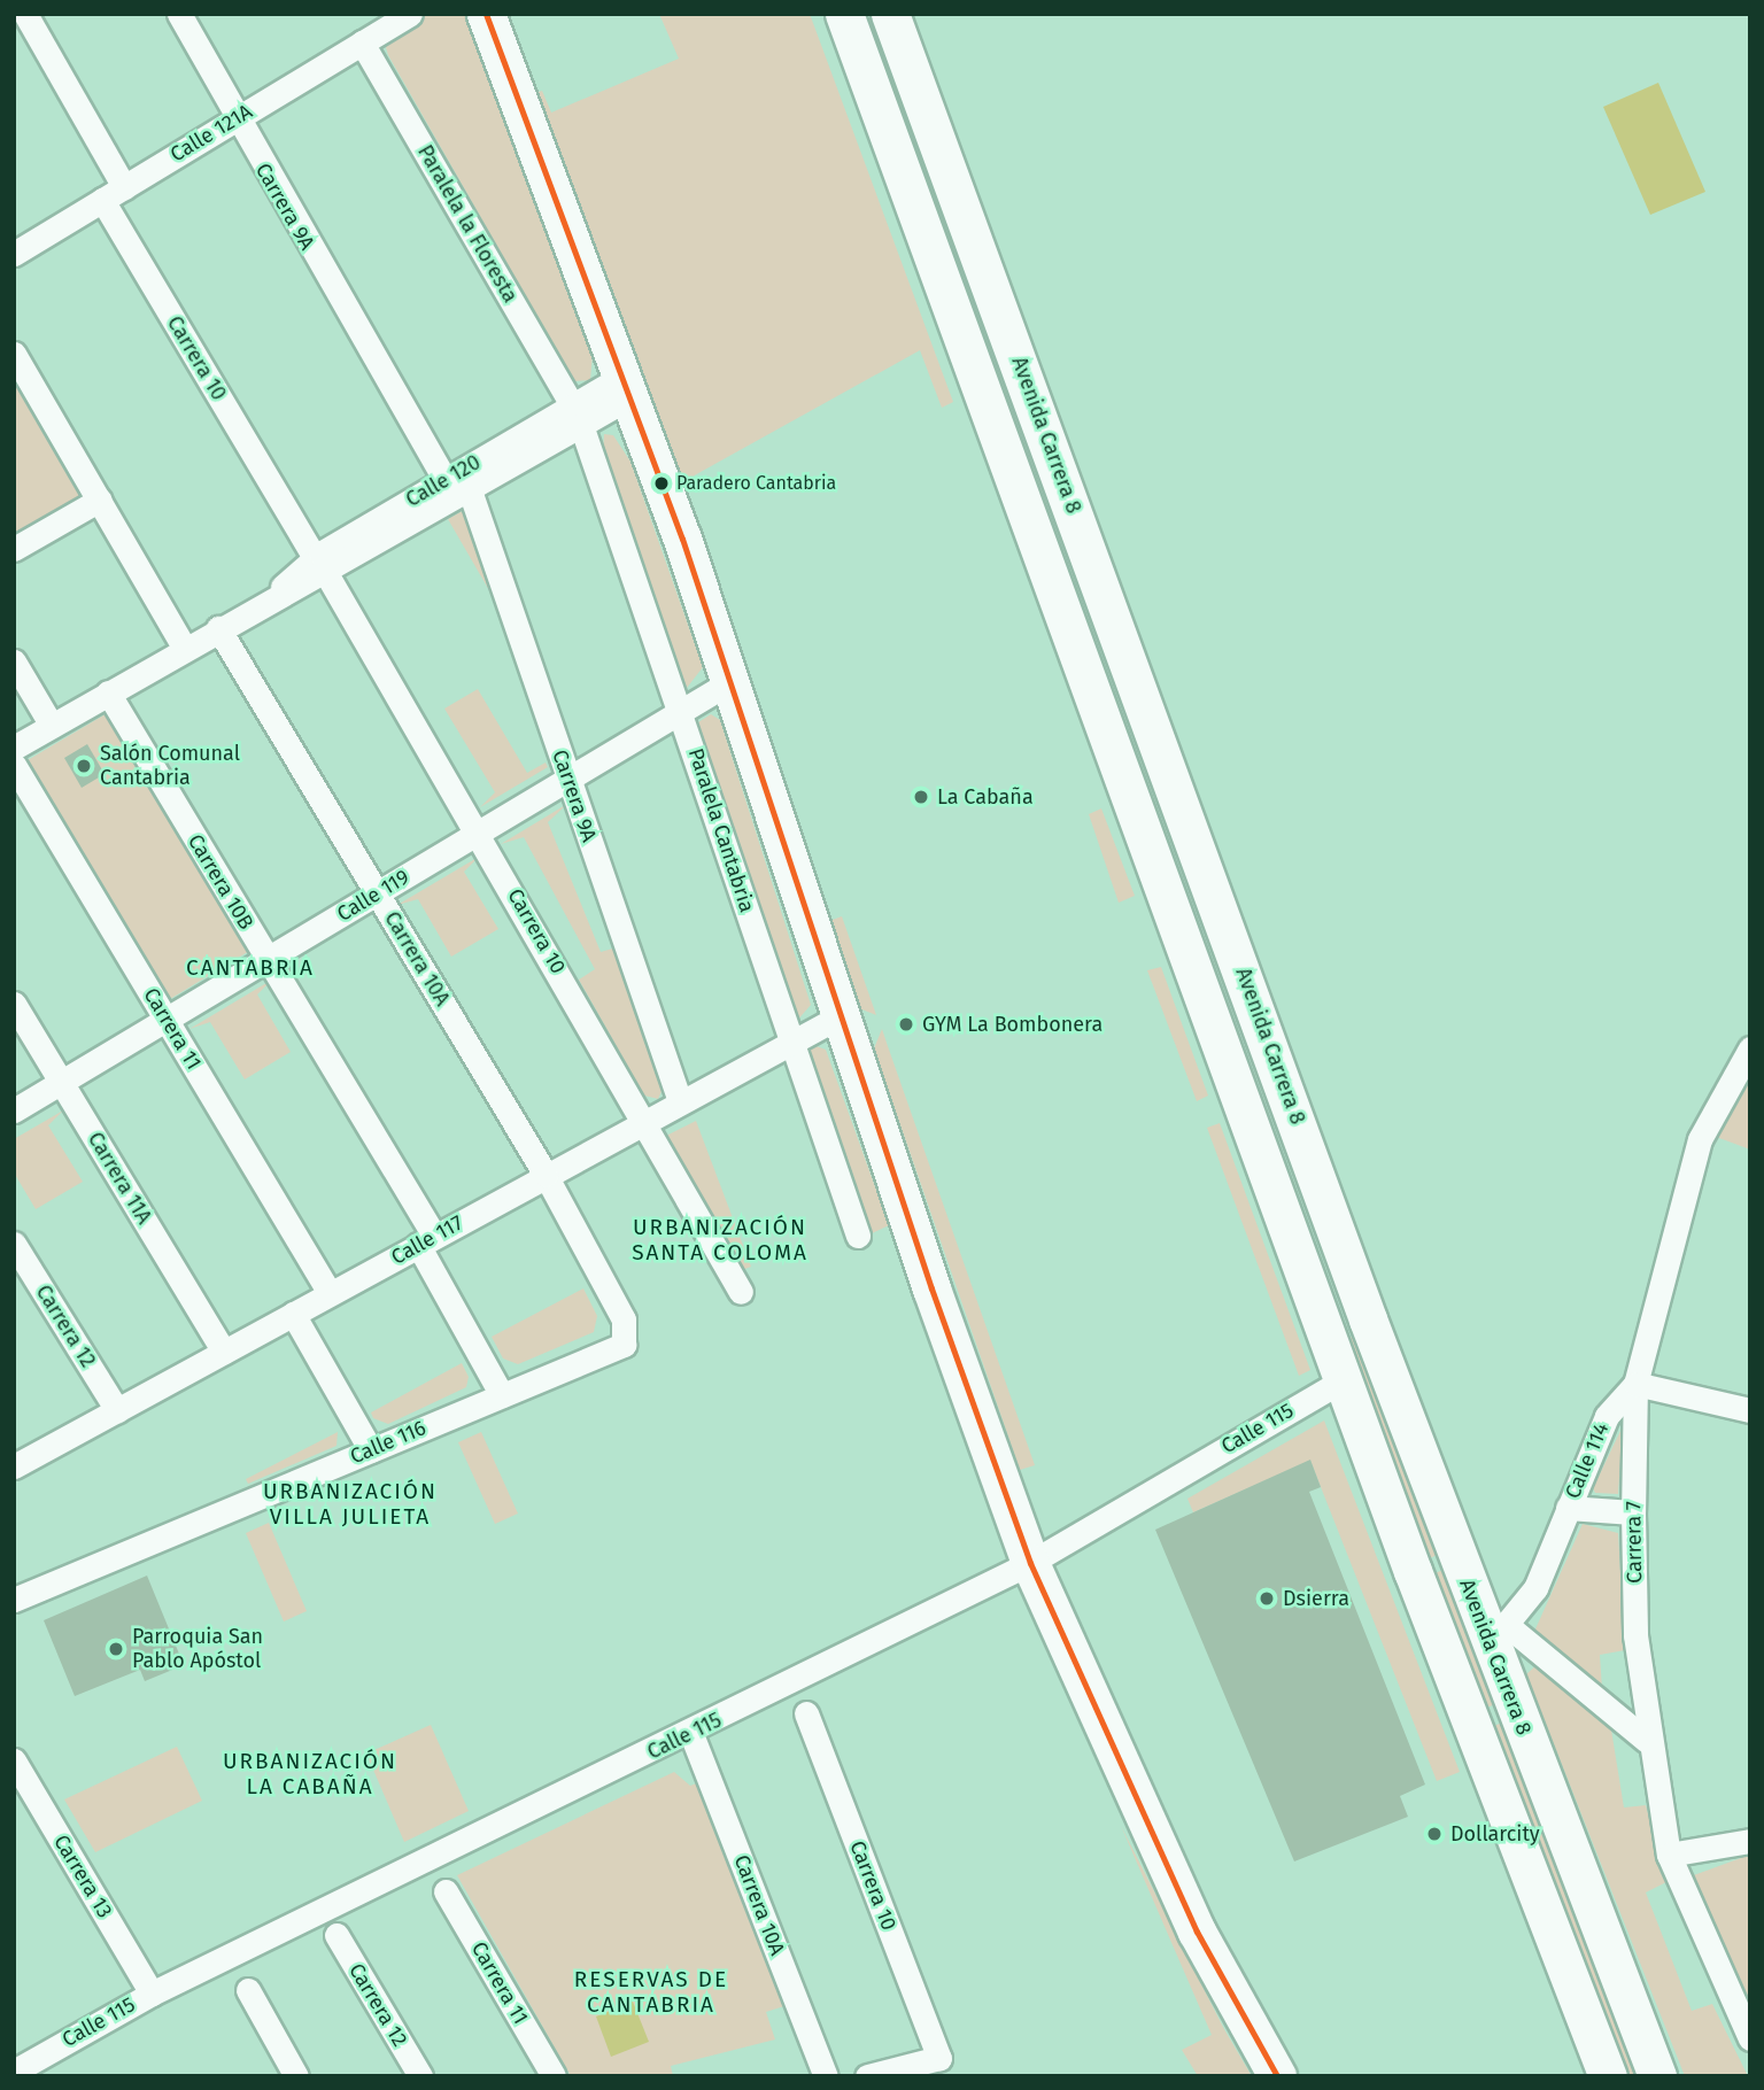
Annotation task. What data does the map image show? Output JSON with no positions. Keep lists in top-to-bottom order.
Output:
{
  "streets": {
    "main road": ["Avenida Carrera 8"],
    "street": [
      "Calle 121A",
      "Carrera 9A",
      "Paralela la Floresta",
      "Carrera 10",
      "Calle 120",
      "Paralela Cantabria",
      "Carrera 10B",
      "Calle 119",
      "Carrera 10A",
      "Carrera 11",
      "Carrera 11A",
      "Calle 117",
      "Carrera 12",
      "Calle 115",
      "Calle 116",
      "Calle 114",
      "Carrera 7",
      "Carrera 13"
    ]
  },
  "crossings": [
    ["Calle 121A", "Carrera 9A"],
    ["Calle 121A", "Paralela la Floresta"],
    ["Calle 121A", "Carrera 10"],
    ["Carrera 9A", "Calle 120"],
    ["Carrera 9A", "Calle 119"],
    ["Carrera 9A", "Calle 117"],
    ["Paralela la Floresta", "Calle 120"],
    ["Paralela la Floresta", "Paralela Cantabria"],
    ["Carrera 10", "Calle 120"],
    ["Carrera 10", "Calle 119"],
    ["Carrera 10", "Calle 117"],
    ["Avenida Carrera 8", "Calle 114"],
    ["Calle 120", "Paralela Cantabria"],
    ["Calle 120", "Carrera 10B"],
    ["Calle 120", "Carrera 10A"],
    ["Paralela Cantabria", "Calle 119"],
    ["Paralela Cantabria", "Calle 117"],
    ["Carrera 10B", "Calle 119"],
    ["Carrera 10B", "Calle 117"],
    ["Carrera 10B", "Calle 116"],
    ["Calle 119", "Carrera 10A"],
    ["Calle 119", "Carrera 11"],
    ["Calle 119", "Carrera 11A"],
    ["Carrera 10A", "Calle 117"],
    ["Carrera 10A", "Calle 115"],
    ["Carrera 10A", "Calle 116"],
    ["Carrera 11", "Calle 117"],
    ["Carrera 11A", "Calle 117"],
    ["Calle 117", "Carrera 12"],
    ["Calle 115", "Carrera 13"],
    ["Calle 114", "Carrera 7"]
  ],
  "districts": [
    "CANTABRIA",
    "URBANIZACIÓN SANTA COLOMA",
    "URBANIZACIÓN VILLA JULIETA",
    "URBANIZACIÓN LA CABAÑA",
    "RESERVAS DE CANTABRIA"
  ],
  "places": [
    "Paradero Cantabria",
    "Salón Comunal Cantabria",
    "La Cabaña",
    "GYM La Bombonera",
    "Dsierra",
    "Parroquia San Pablo Apóstol",
    "Dollarcity"
  ]
}
